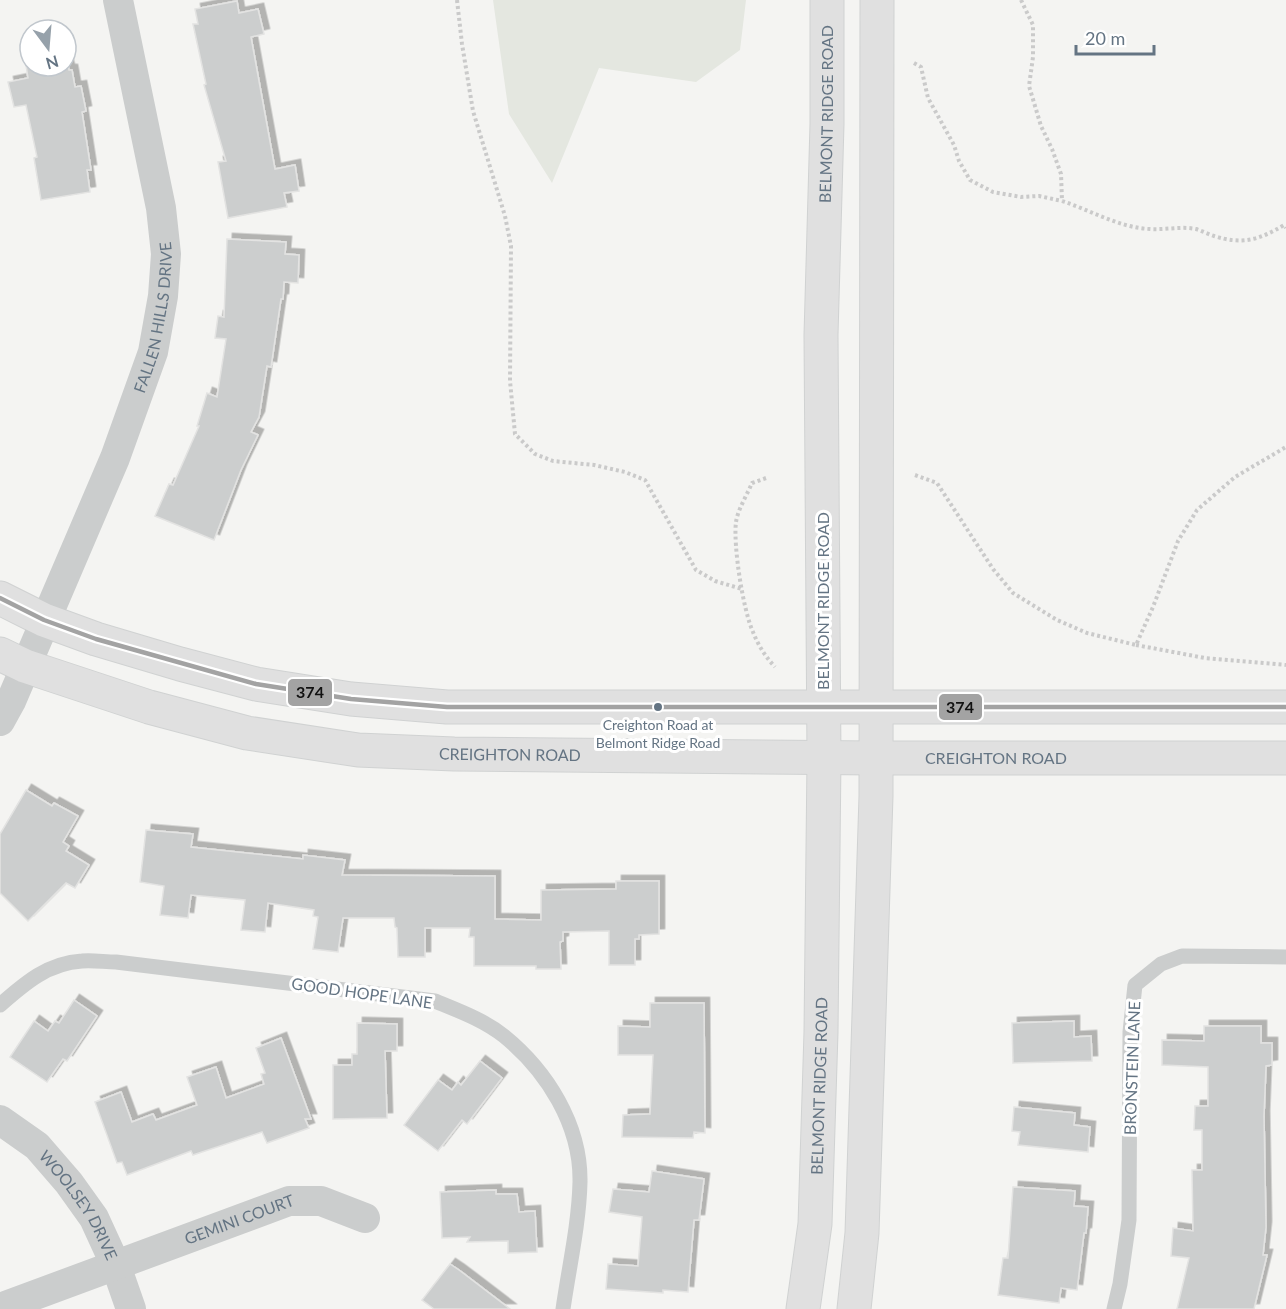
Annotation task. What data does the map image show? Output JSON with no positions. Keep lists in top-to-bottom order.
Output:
{
  "streets": {
    "main road": ["BELMONT RIDGE ROAD", "CREIGHTON ROAD"],
    "street": ["FALLEN HILLS DRIVE", "WOOLSEY DRIVE", "GEMINI COURT"],
    "lane": ["GOOD HOPE LANE", "BRONSTEIN LANE"]
  },
  "crossings": [
    ["BELMONT RIDGE ROAD", "CREIGHTON ROAD"],
    ["FALLEN HILLS DRIVE", "CREIGHTON ROAD"],
    ["WOOLSEY DRIVE", "GEMINI COURT"]
  ],
  "places": ["Creighton Road at Belmont Ridge Road"],
  "lines": ["transit line 374"],
  "scale_bar": "20 m",
  "north": "bottom"
}
